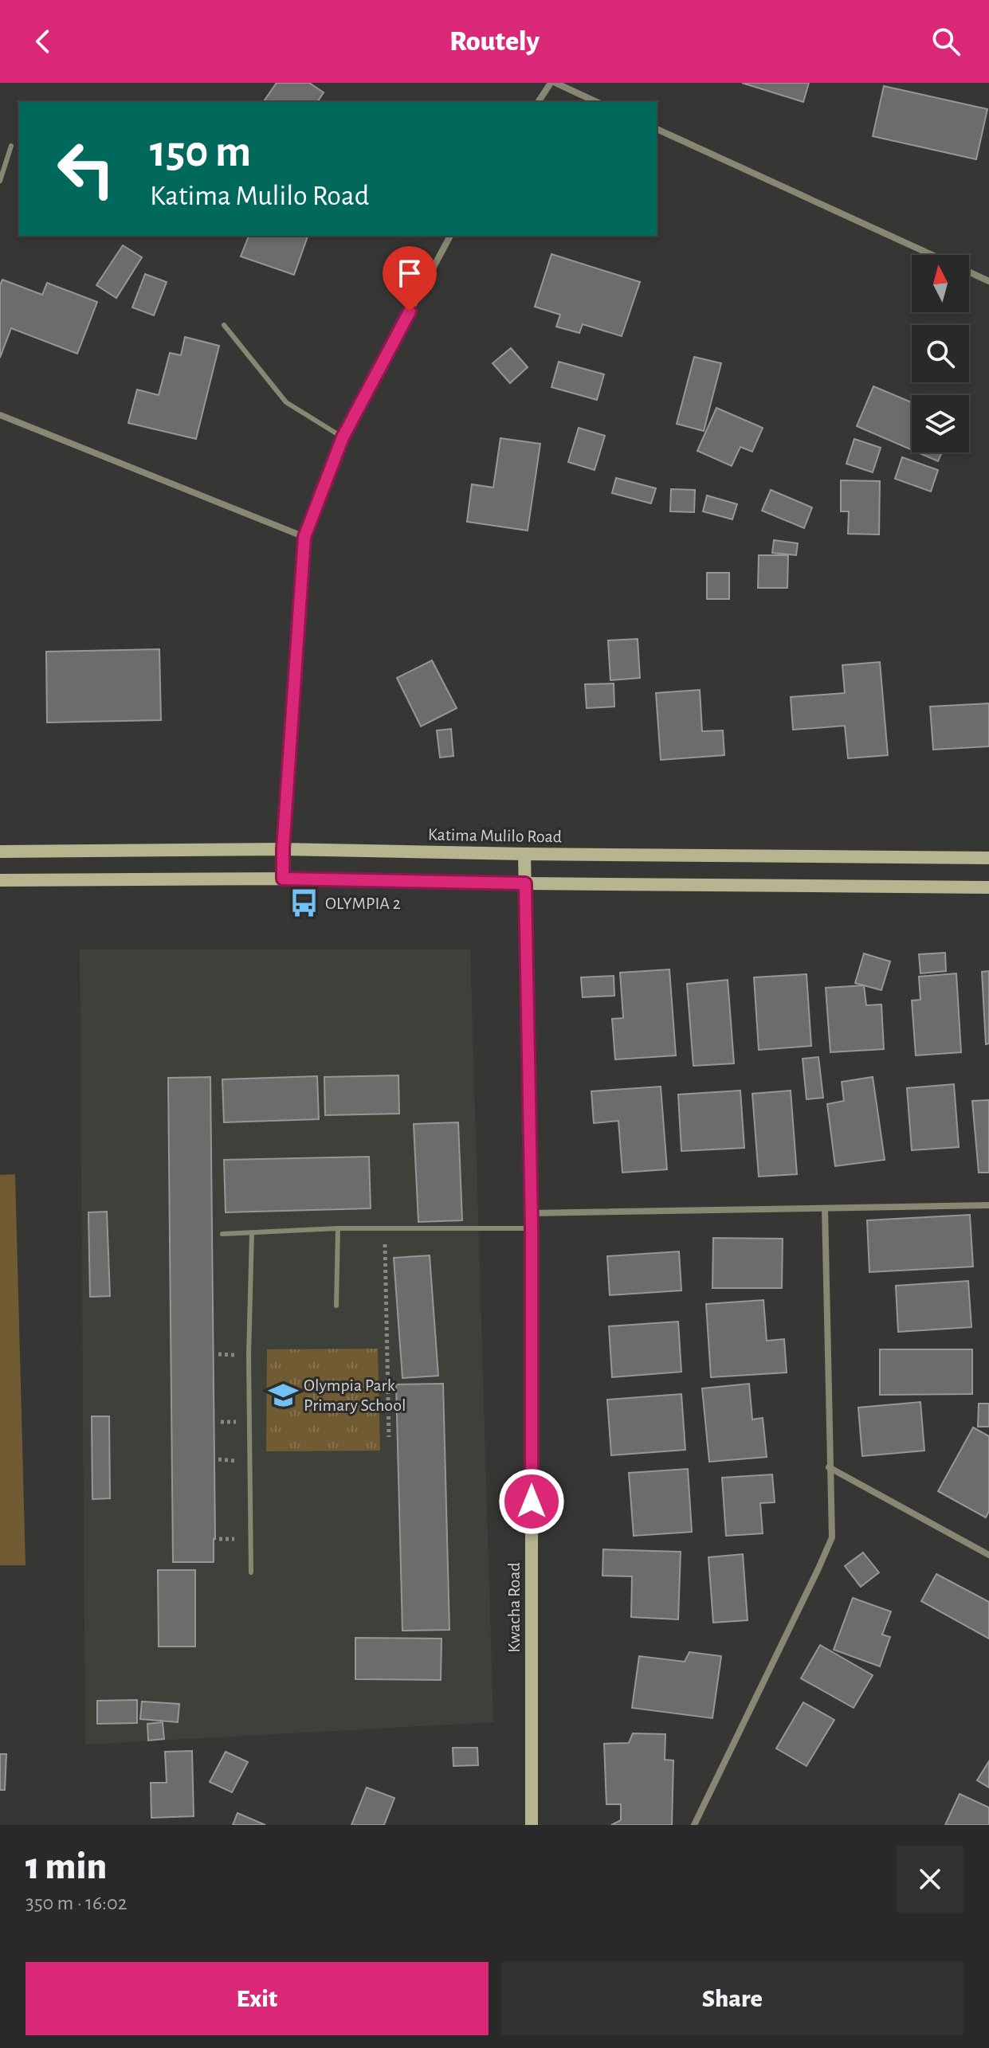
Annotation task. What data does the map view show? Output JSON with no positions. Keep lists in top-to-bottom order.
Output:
{
  "streets": {
    "main road": ["Katima Mulilo Road", "Kwacha Road"]
  },
  "crossings": [
    ["Katima Mulilo Road", "Kwacha Road"]
  ],
  "places": {
    "bus stop": ["OLYMPIA 2"],
    "school or university": ["Olympia Park Primary School"]
  },
  "north": "top",
  "page": {
    "header": "Routely",
    "turn": ["150 m", "Katima Mulilo Road"],
    "heading": ["1 min", "350 m · 16:02"],
    "buttons": ["Exit", "Share"]
  }
}
